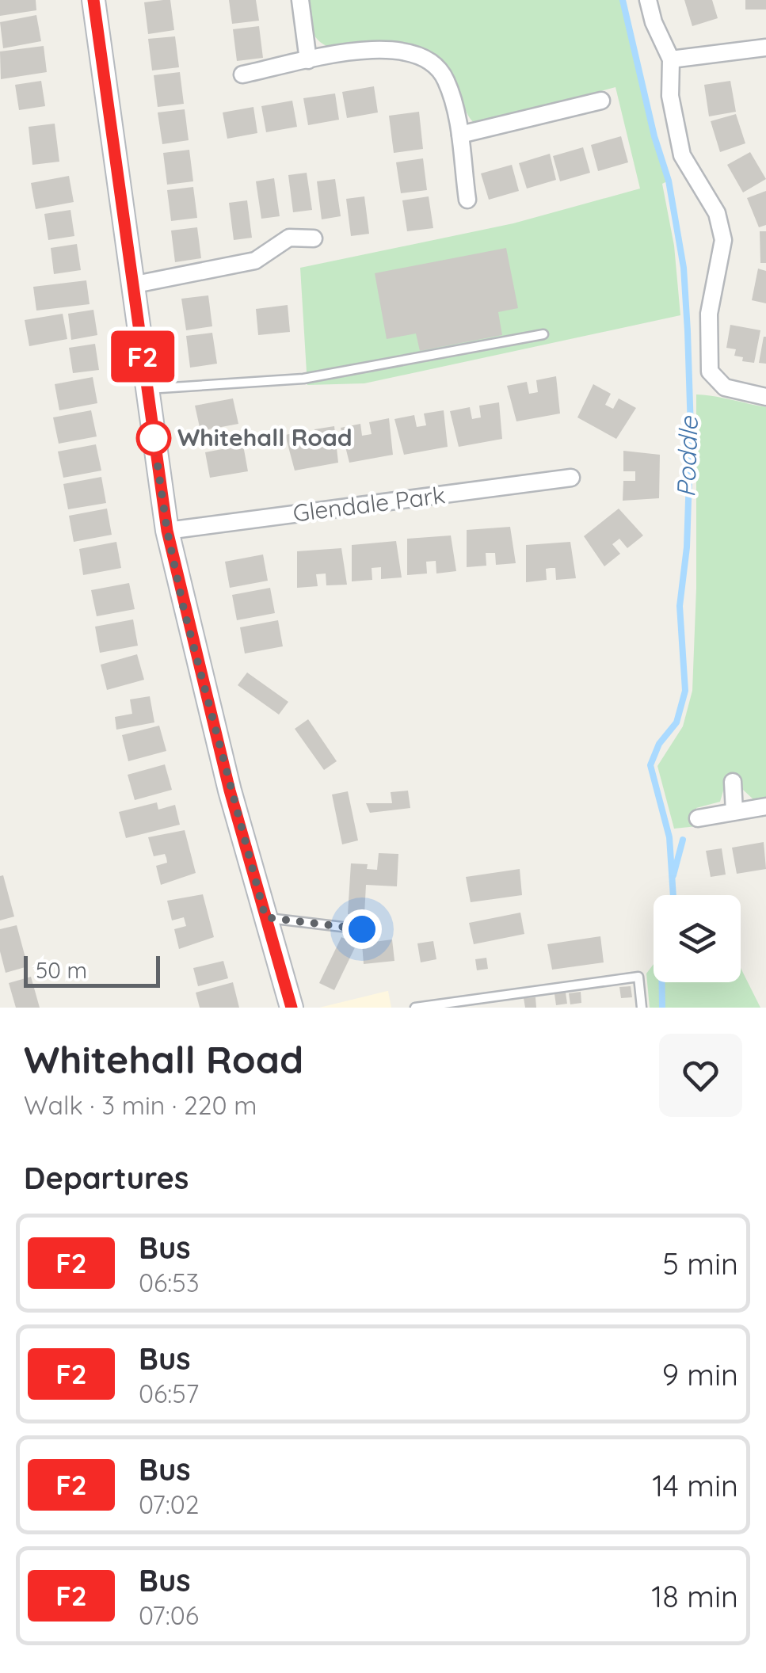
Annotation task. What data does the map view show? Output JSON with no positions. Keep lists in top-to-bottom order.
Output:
{
  "streets": {
    "street": ["Glendale Park"]
  },
  "water": ["Poddle"],
  "places": ["Whitehall Road"],
  "lines": ["bus line F2"],
  "scale_bar": "50 m",
  "page": {
    "on_map": "F2",
    "scale": "50 m",
    "heading": [
      ["Whitehall Road", "Walk · 3 min · 220 m"],
      "Departures"
    ],
    "list": [
      {
        "mark": "F2",
        "name": "Bus",
        "note": "06:53",
        "value": "5 min"
      },
      {
        "mark": "F2",
        "name": "Bus",
        "note": "06:57",
        "value": "9 min"
      },
      {
        "mark": "F2",
        "name": "Bus",
        "note": "07:02",
        "value": "14 min"
      },
      {
        "mark": "F2",
        "name": "Bus",
        "note": "07:06",
        "value": "18 min"
      }
    ]
  }
}
